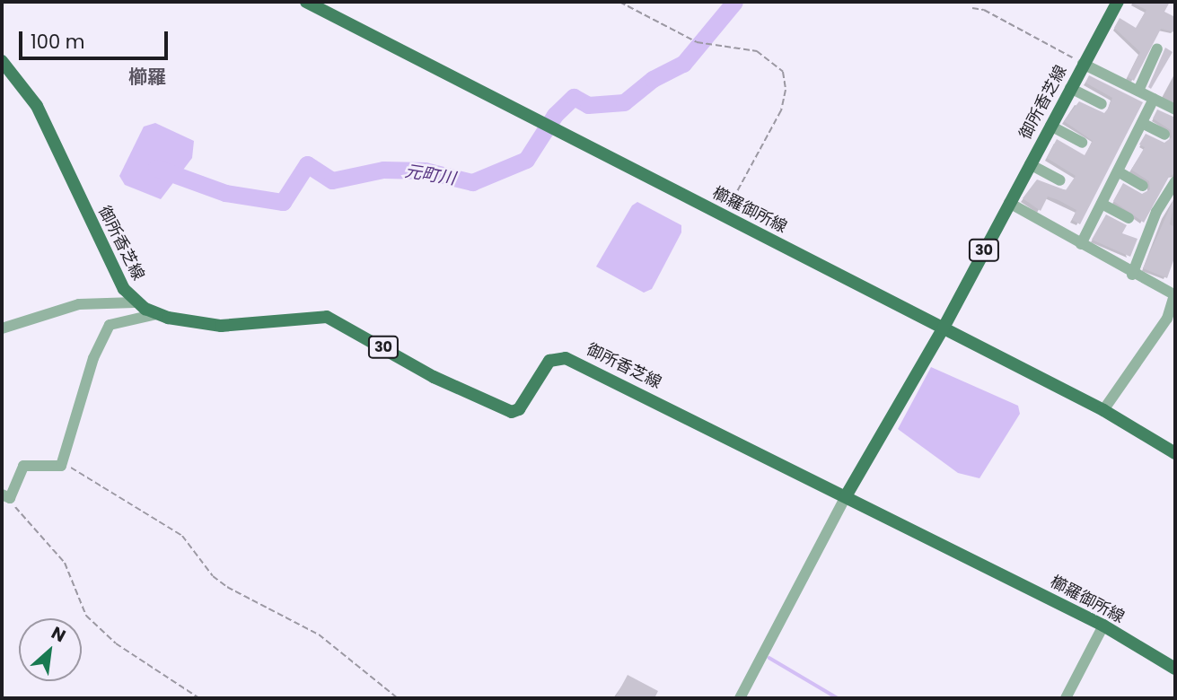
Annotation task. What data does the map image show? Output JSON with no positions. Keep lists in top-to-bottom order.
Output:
{
  "streets": {
    "main road": ["御所香芝線", "櫛羅御所線", "30"]
  },
  "crossings": [
    ["御所香芝線", "櫛羅御所線"]
  ],
  "districts": ["櫛羅"],
  "water": ["元町川"],
  "scale_bar": "100 m",
  "north": "top right"
}
